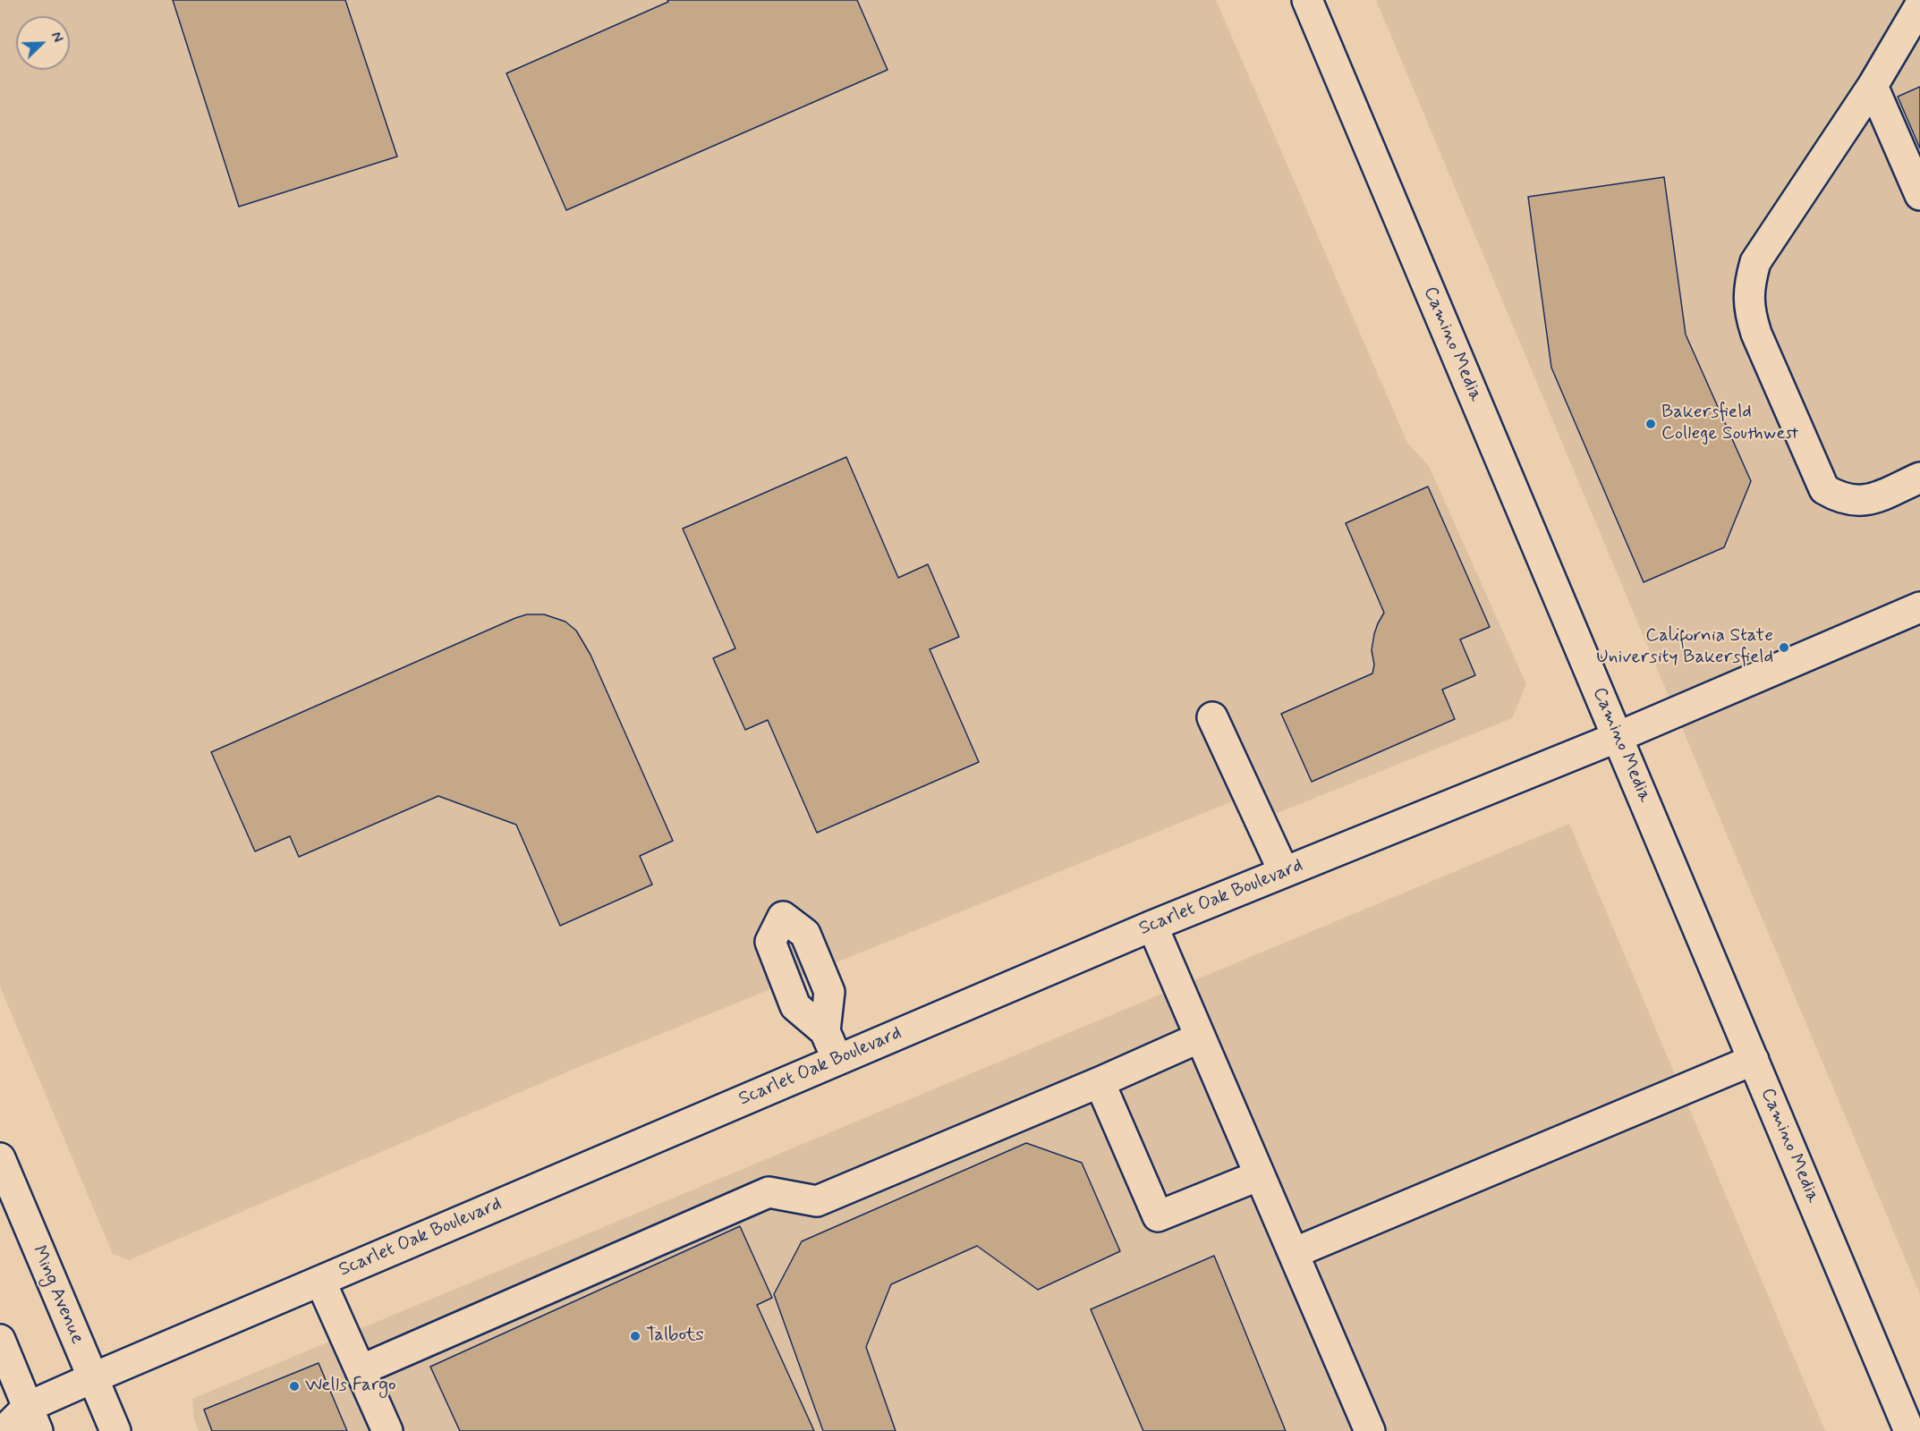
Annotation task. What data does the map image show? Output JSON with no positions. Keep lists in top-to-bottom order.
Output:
{
  "streets": {
    "street": ["Camino Media", "Scarlet Oak Boulevard", "Ming Avenue"]
  },
  "crossings": [
    ["Camino Media", "Scarlet Oak Boulevard"],
    ["Scarlet Oak Boulevard", "Ming Avenue"]
  ],
  "places": [
    "Bakersfield College Southwest",
    "California State University Bakersfield",
    "Talbots",
    "Wells Fargo"
  ],
  "north": "top right"
}
